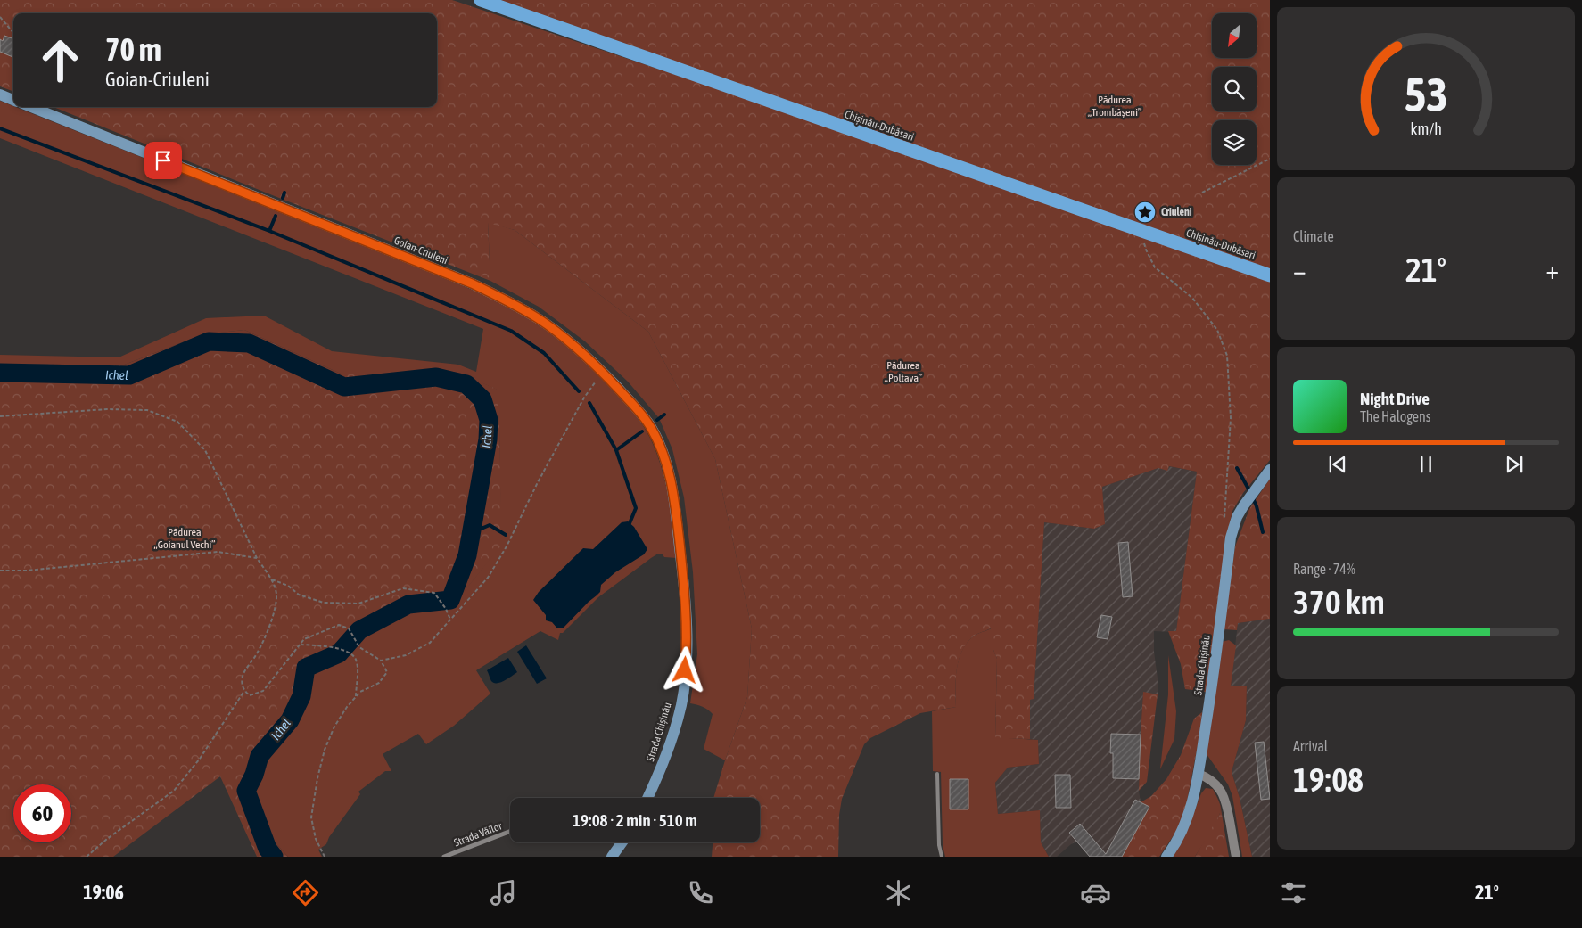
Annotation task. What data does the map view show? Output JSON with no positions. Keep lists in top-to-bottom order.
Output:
{
  "streets": {
    "highway": ["Chișinău-Dubăsari"],
    "main road": ["Goian-Criuleni", "Strada Chișinău"],
    "street": ["Strada Văilor"]
  },
  "crossings": [
    ["Goian-Criuleni", "Strada Chișinău"]
  ],
  "water": ["Ichel"],
  "parks": ["Pădurea „Trombășeni”", "Pădurea „Poltava”", "Pădurea „Goianul Vechi”"],
  "places": {
    "place": ["Criuleni"]
  },
  "north": "bottom left",
  "page": {
    "turn": ["70 m", "Goian-Criuleni"],
    "tile": [
      "Climate",
      ["Range · 74%", "370 km"],
      ["Arrival", "19:08"]
    ],
    "heat": ["−", "21°", "+"],
    "song": ["Night Drive", "The Halogens"],
    "limit": "60",
    "trip": "19:08 · 2 min · 510 m",
    "tabs": ["19:06", "21°"],
    "gauge": ["53", "km/h"]
  }
}
